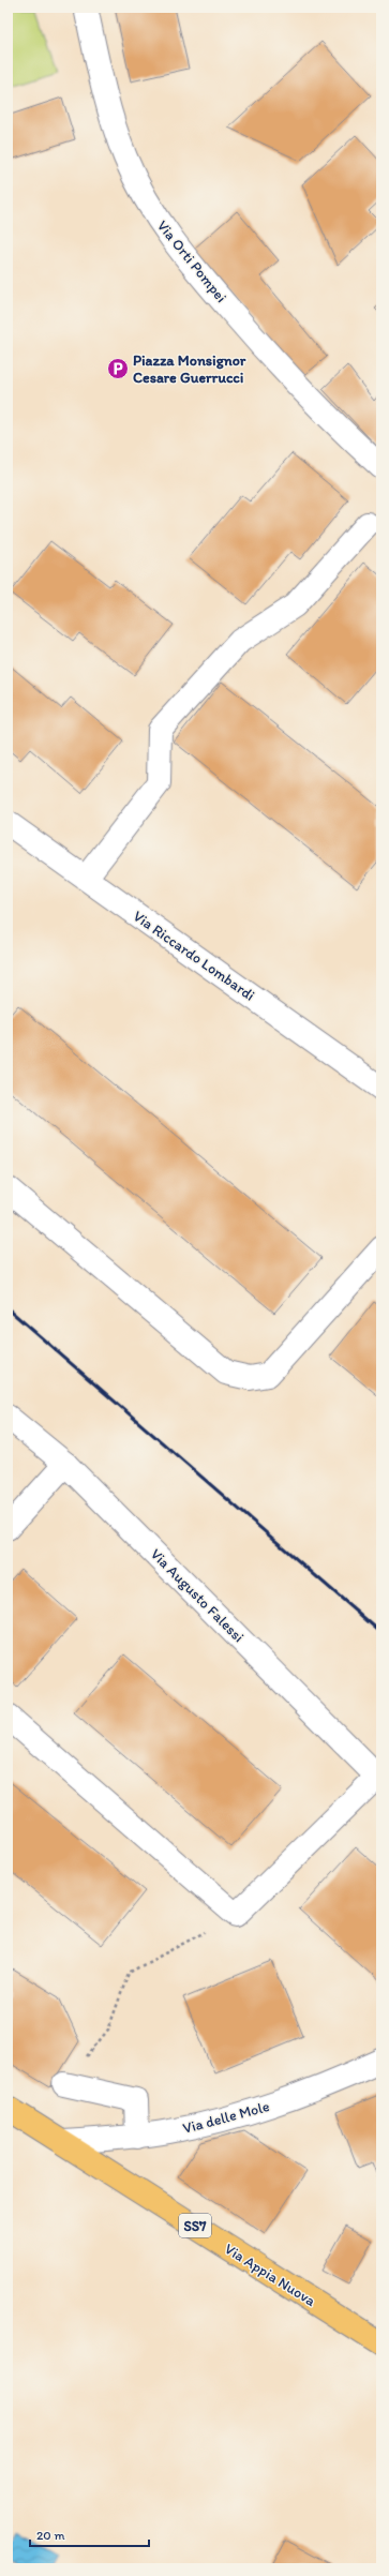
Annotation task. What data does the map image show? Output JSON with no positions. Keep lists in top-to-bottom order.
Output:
{
  "streets": {
    "main road": ["SS7", "Via Appia Nuova"],
    "street": [
      "Via Orti Pompei",
      "Via Riccardo Lombardi",
      "Via Augusto Falessi",
      "Via delle Mole"
    ]
  },
  "crossings": [
    ["Via delle Mole", "Via Appia Nuova"]
  ],
  "places": {
    "parking": ["Piazza Monsignor Cesare Guerrucci"]
  },
  "scale_bar": "20 m"
}
